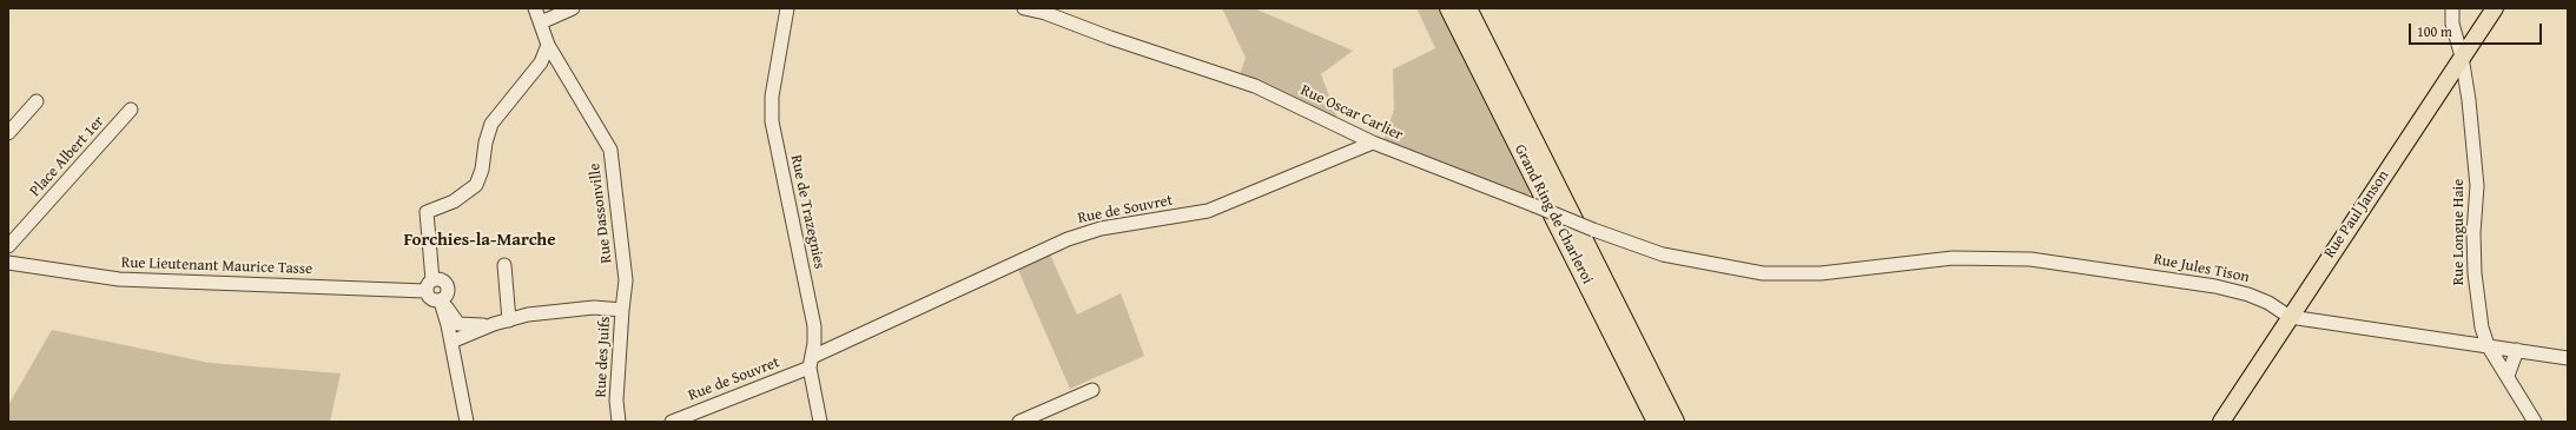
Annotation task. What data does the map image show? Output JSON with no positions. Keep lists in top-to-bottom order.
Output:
{
  "streets": {
    "highway": ["Grand Ring de Charleroi"],
    "main road": ["Rue Paul Janson"],
    "street": [
      "Rue Oscar Carlier",
      "Place Albert 1er",
      "Rue de Souvret",
      "Rue de Trazegnies",
      "Rue Dassonville",
      "Rue Longue Haie",
      "Rue Lieutenant Maurice Tasse",
      "Rue Jules Tison",
      "Rue des Juifs"
    ]
  },
  "crossings": [
    ["Rue Oscar Carlier", "Rue de Souvret"],
    ["Rue Oscar Carlier", "Rue Jules Tison"],
    ["Rue de Souvret", "Rue de Trazegnies"],
    ["Rue Dassonville", "Rue des Juifs"],
    ["Rue Paul Janson", "Rue Longue Haie"],
    ["Rue Paul Janson", "Rue Jules Tison"],
    ["Rue Longue Haie", "Rue Jules Tison"],
    ["Rue Lieutenant Maurice Tasse", "Rue des Juifs"]
  ],
  "districts": ["Forchies-la-Marche"],
  "scale_bar": "100 m"
}
